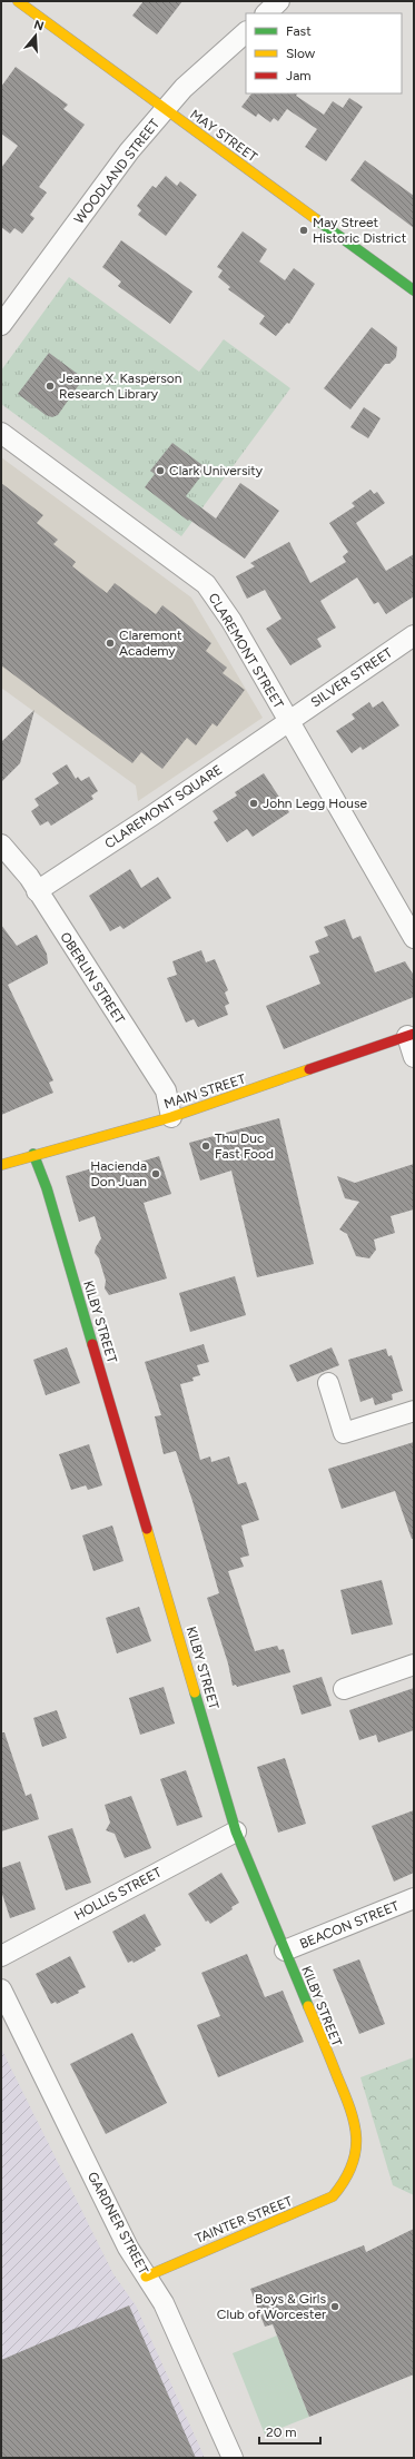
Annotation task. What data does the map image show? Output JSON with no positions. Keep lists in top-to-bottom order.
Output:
{
  "streets": {
    "street": [
      "MAY STREET",
      "WOODLAND STREET",
      "CLAREMONT STREET",
      "SILVER STREET",
      "CLAREMONT SQUARE",
      "OBERLIN STREET",
      "MAIN STREET",
      "KILBY STREET",
      "HOLLIS STREET",
      "BEACON STREET",
      "TAINTER STREET",
      "GARDNER STREET"
    ]
  },
  "crossings": [
    ["MAY STREET", "WOODLAND STREET"],
    ["CLAREMONT STREET", "SILVER STREET"],
    ["CLAREMONT STREET", "CLAREMONT SQUARE"],
    ["SILVER STREET", "CLAREMONT SQUARE"],
    ["CLAREMONT SQUARE", "OBERLIN STREET"],
    ["OBERLIN STREET", "MAIN STREET"],
    ["MAIN STREET", "KILBY STREET"],
    ["KILBY STREET", "HOLLIS STREET"],
    ["KILBY STREET", "BEACON STREET"],
    ["KILBY STREET", "TAINTER STREET"],
    ["TAINTER STREET", "GARDNER STREET"]
  ],
  "places": [
    "May Street Historic District",
    "Jeanne X. Kasperson Research Library",
    "Clark University",
    "Claremont Academy",
    "John Legg House",
    "Thu Duc Fast Food",
    "Hacienda Don Juan",
    "Boys & Girls Club of Worcester"
  ],
  "legend": ["Fast", "Slow", "Jam"],
  "scale_bar": "20 m",
  "north": "top"
}
